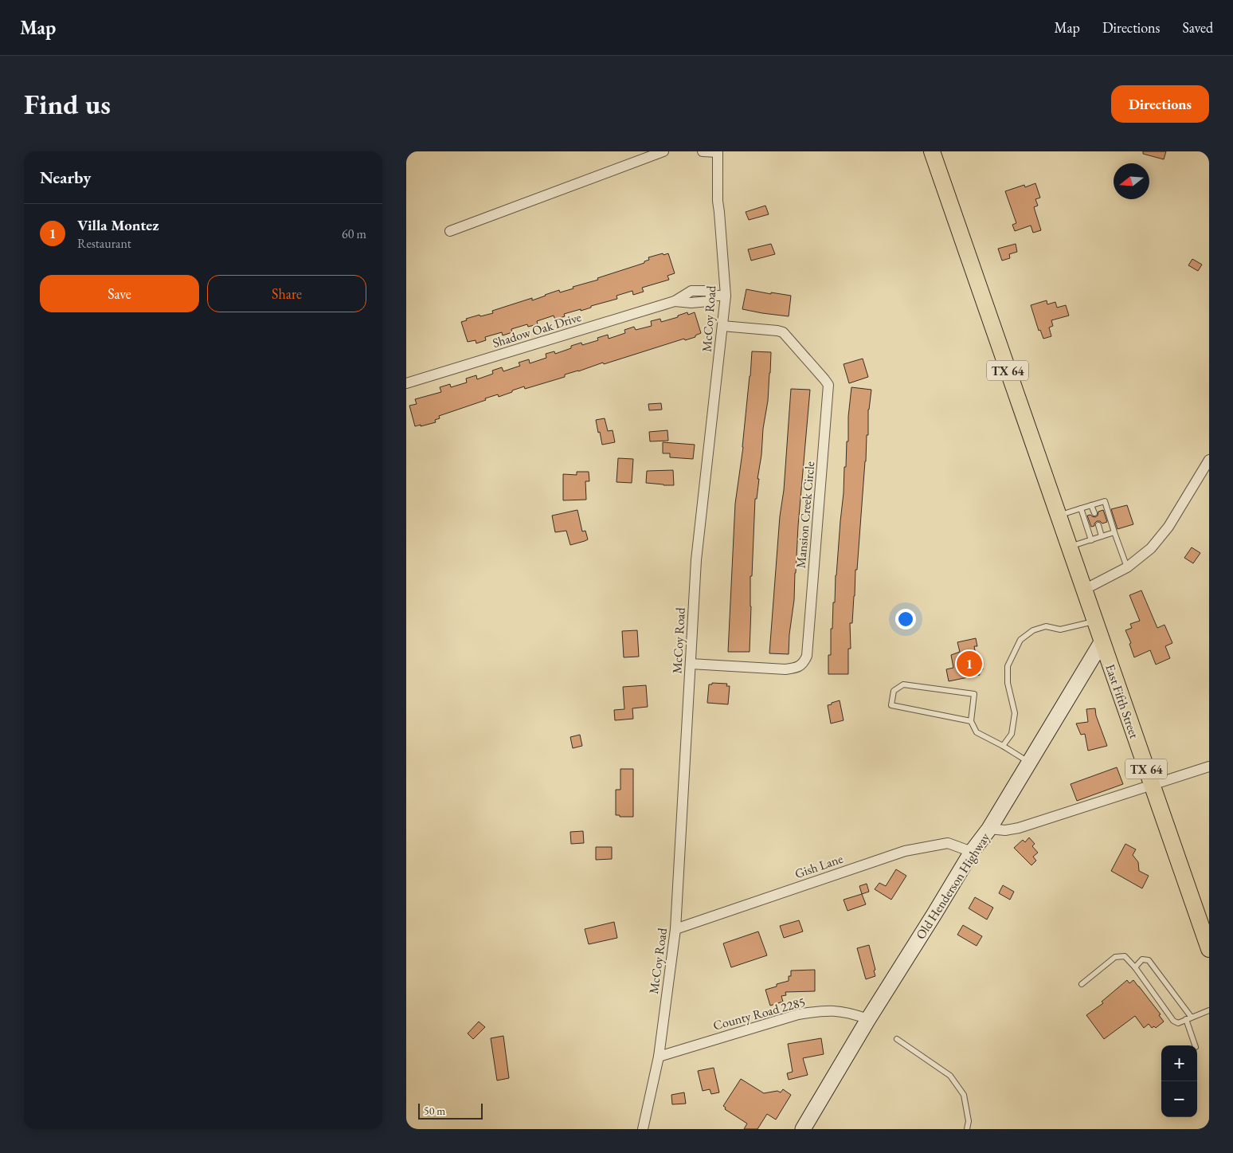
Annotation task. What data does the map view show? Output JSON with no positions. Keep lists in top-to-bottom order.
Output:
{
  "streets": {
    "main road": ["TX 64", "East Fifth Street", "Old Henderson Highway"],
    "street": [
      "McCoy Road",
      "Shadow Oak Drive",
      "Mansion Creek Circle",
      "Gish Lane",
      "County Road 2285"
    ]
  },
  "crossings": [
    ["McCoy Road", "Shadow Oak Drive"],
    ["McCoy Road", "Mansion Creek Circle"],
    ["McCoy Road", "Gish Lane"],
    ["McCoy Road", "County Road 2285"],
    ["TX 64", "East Fifth Street"],
    ["East Fifth Street", "Old Henderson Highway"],
    ["Gish Lane", "Old Henderson Highway"],
    ["Old Henderson Highway", "County Road 2285"]
  ],
  "scale_bar": "50 m",
  "north": "left",
  "page": {
    "header": "Map",
    "nav": ["Map", "Directions", "Saved"],
    "buttons": [
      "Directions",
      ["Save", "Share"]
    ],
    "title": "Find us",
    "heading": "Nearby",
    "list": [
      {
        "mark": "1",
        "name": "Villa Montez",
        "note": "Restaurant",
        "value": "60 m"
      }
    ],
    "pins": "1",
    "map_buttons": ["+", "−"],
    "scale": "50 m"
  }
}
